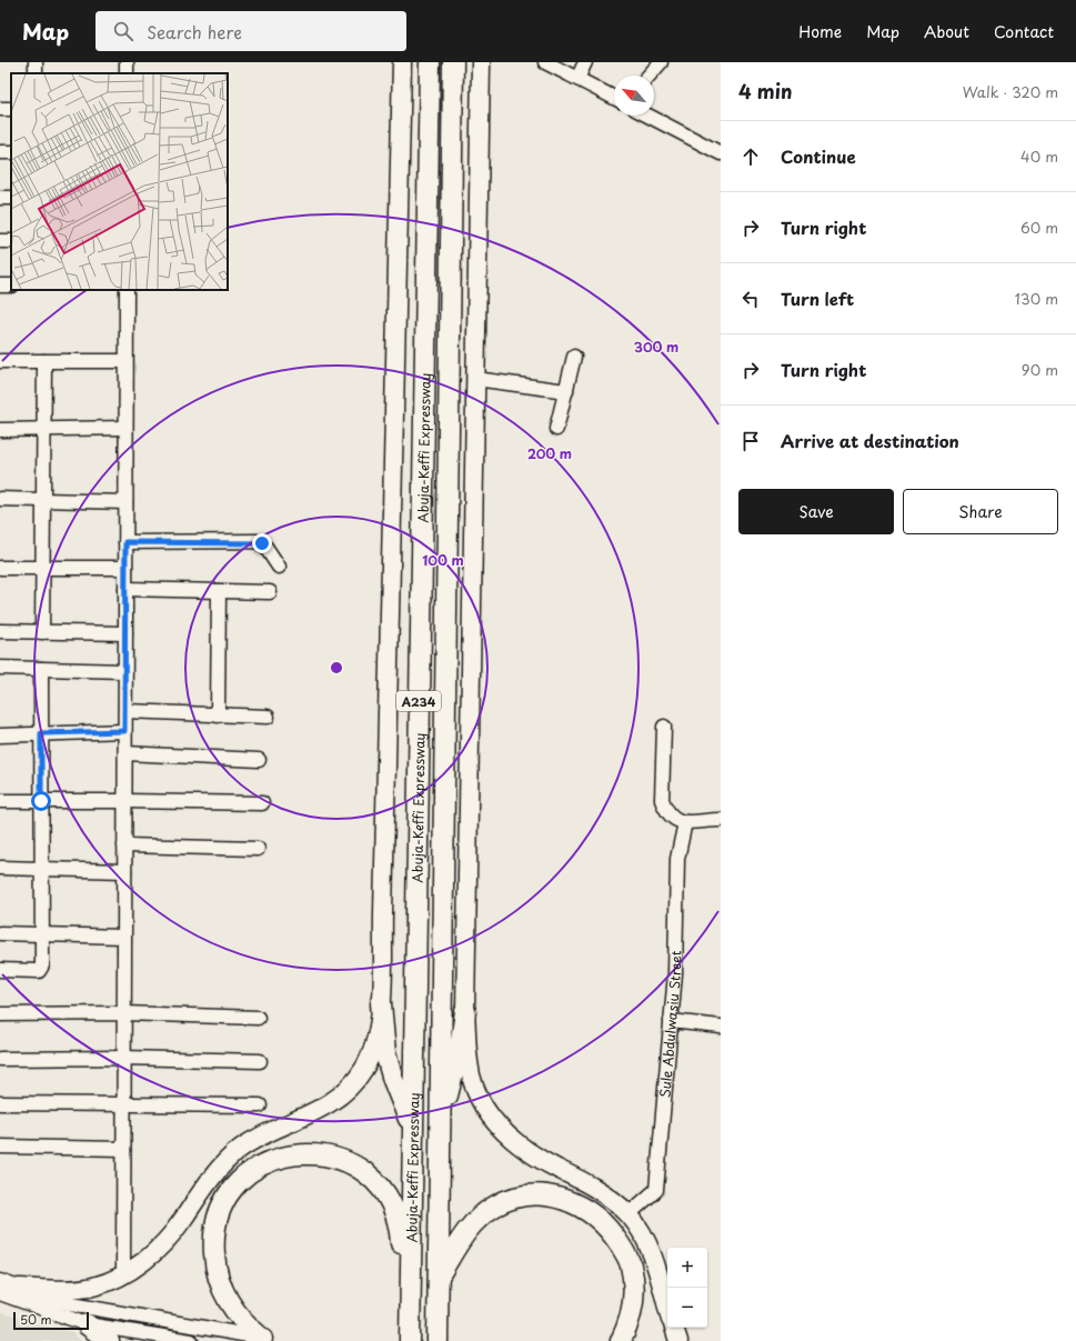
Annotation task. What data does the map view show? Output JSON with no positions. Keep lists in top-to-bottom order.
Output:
{
  "streets": {
    "highway": ["Abuja-Keffi Expressway", "A234"],
    "street": ["Sule Abdulwasiu Street"]
  },
  "scale_bar": "50 m",
  "north": "top left",
  "page": {
    "header": "Map",
    "search": "Search here",
    "nav": [
      "Home",
      "Map",
      "About",
      "Contact"
    ],
    "heading": ["4 min", "Walk · 320 m"],
    "list": [
      ["Continue", "40 m"],
      ["Turn right", "60 m"],
      ["Turn left", "130 m"],
      ["Turn right", "90 m"],
      "Arrive at destination"
    ],
    "buttons": ["Save", "Share"],
    "map_buttons": ["+", "−"],
    "scale": "50 m"
  },
  "rings": ["300 m", "200 m", "100 m"]
}
